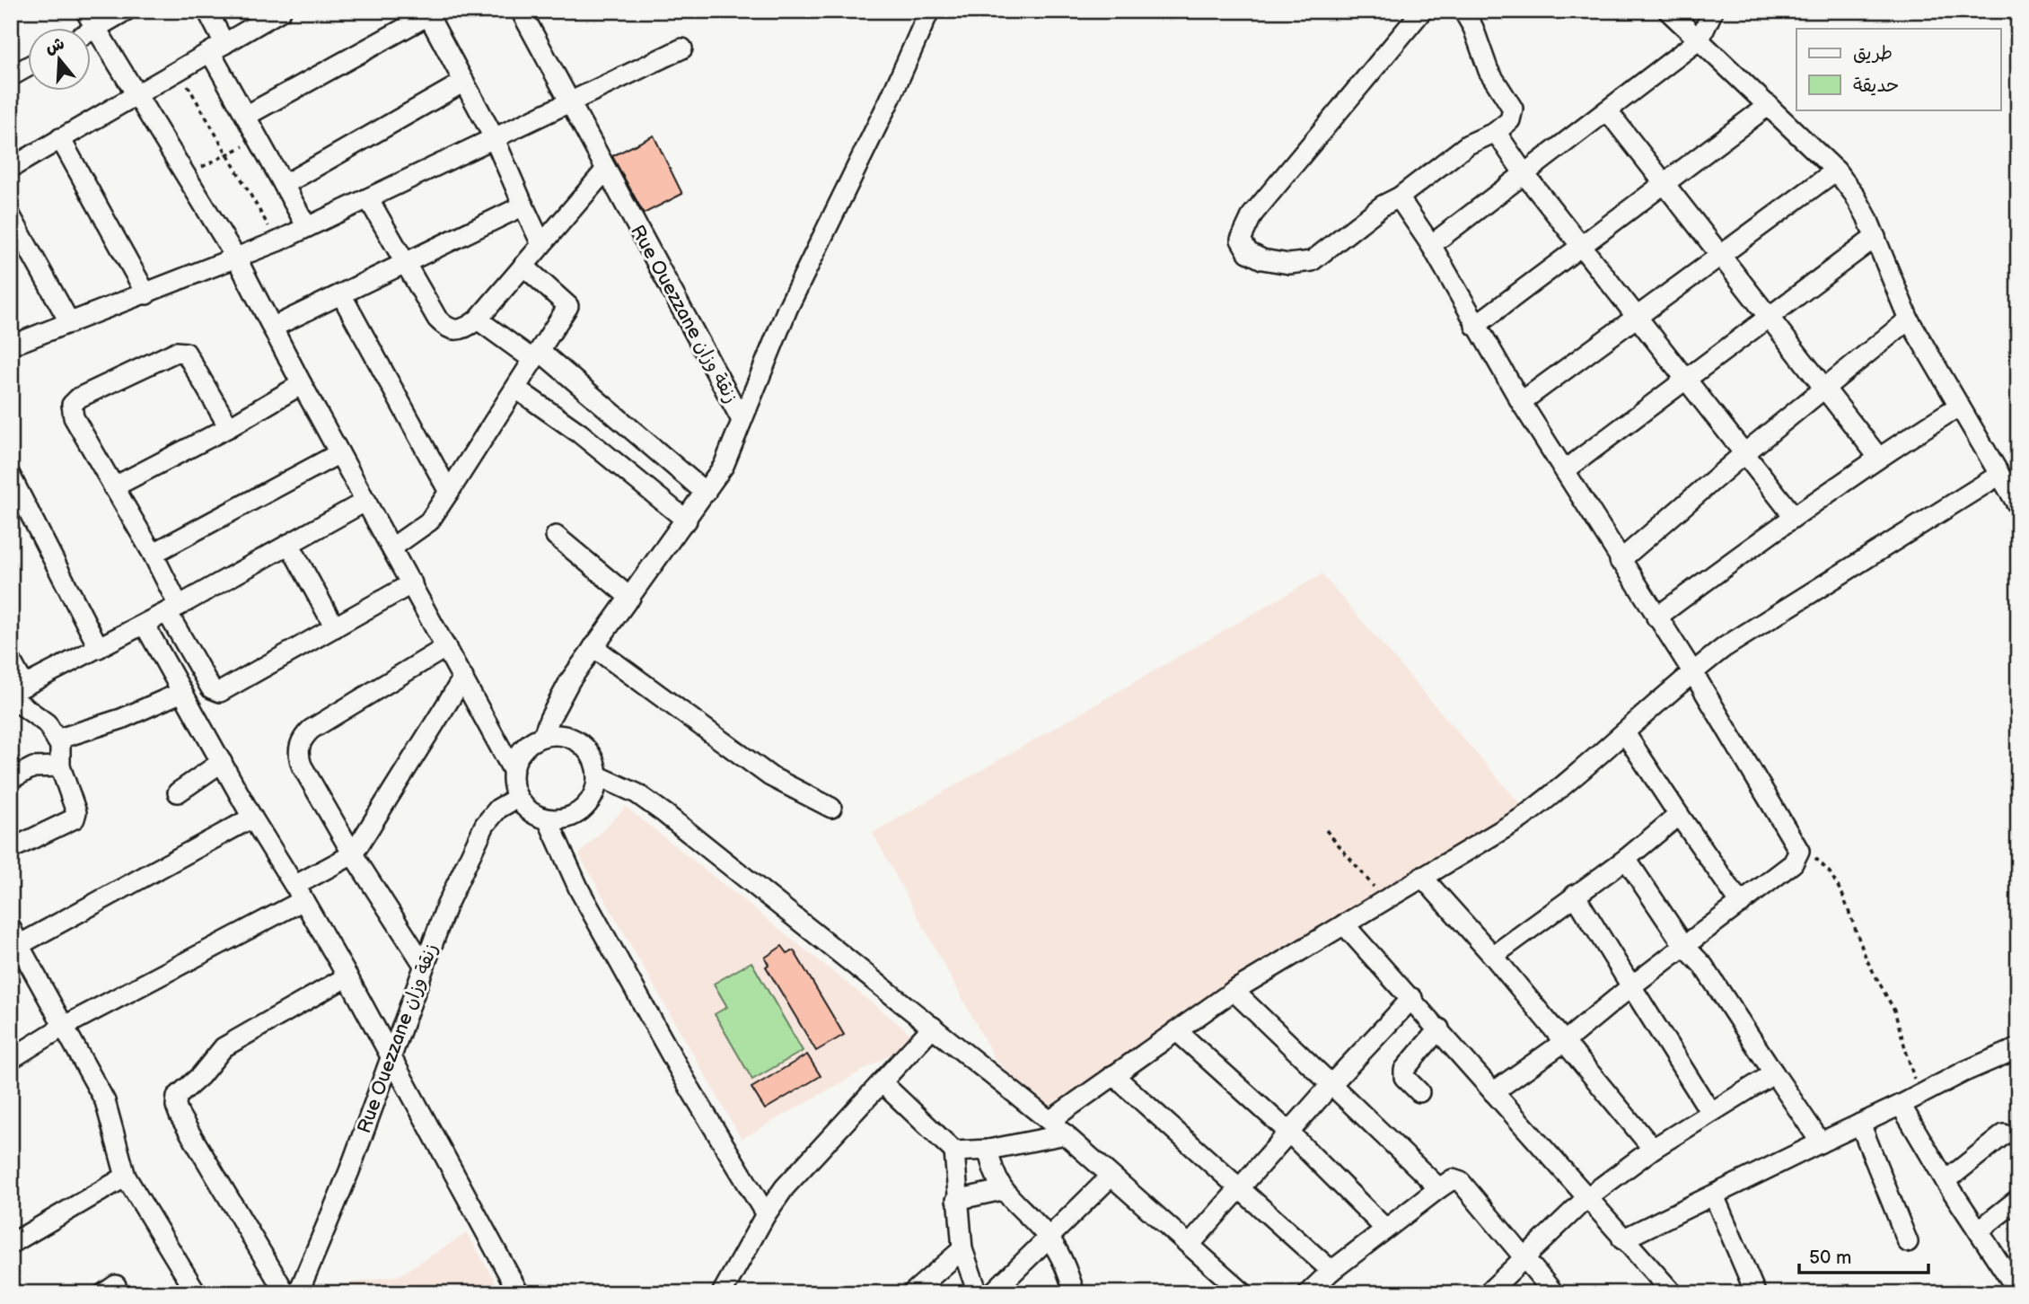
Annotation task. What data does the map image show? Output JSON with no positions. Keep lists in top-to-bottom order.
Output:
{
  "streets": {
    "street": ["Rue Ouezzane زنقة وزان"]
  },
  "legend": ["طريق", "حديقة"],
  "scale_bar": "50 m",
  "north": "top"
}
